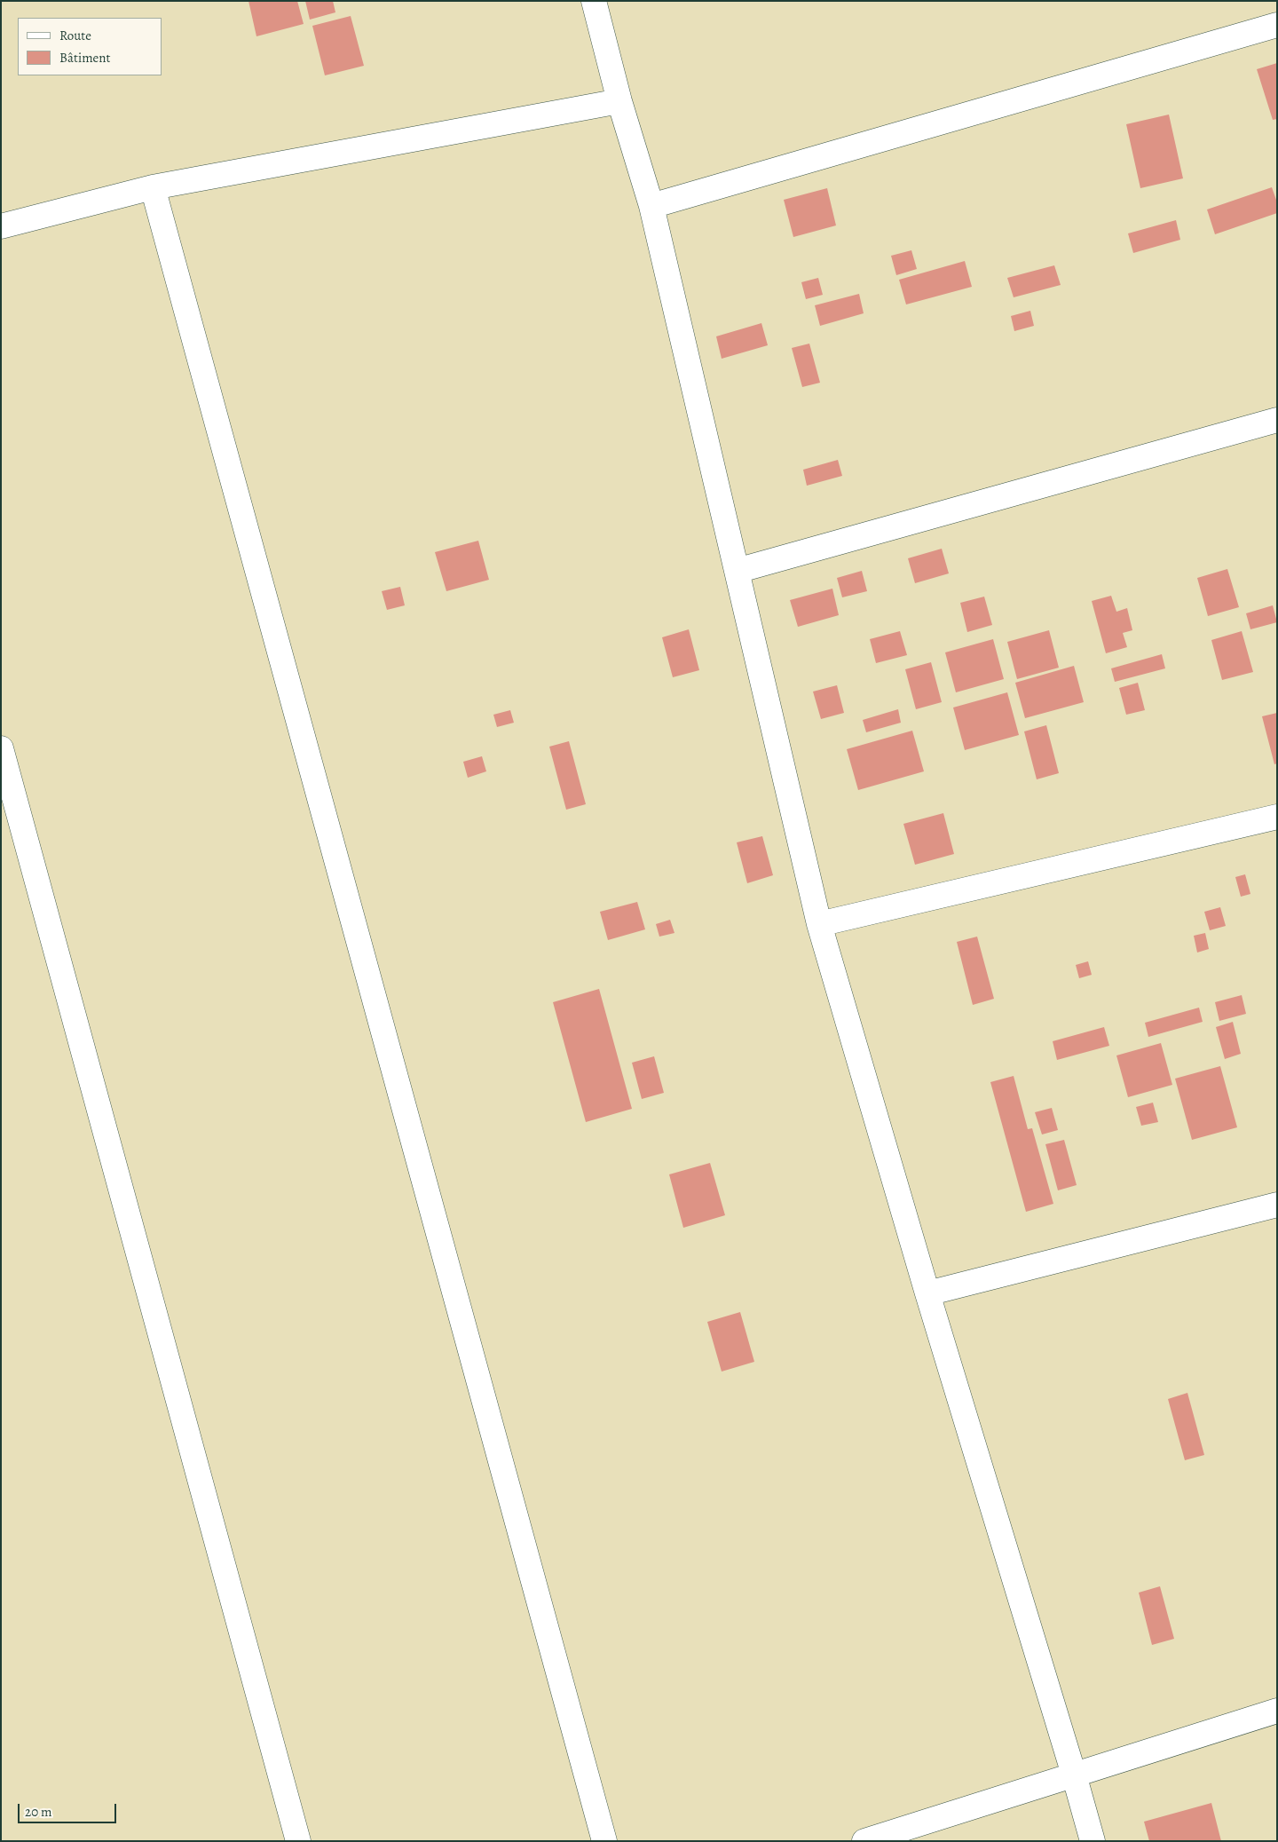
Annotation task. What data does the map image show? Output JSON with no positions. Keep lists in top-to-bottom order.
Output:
{
  "legend": ["Route", "Bâtiment"],
  "scale_bar": "20 m"
}
